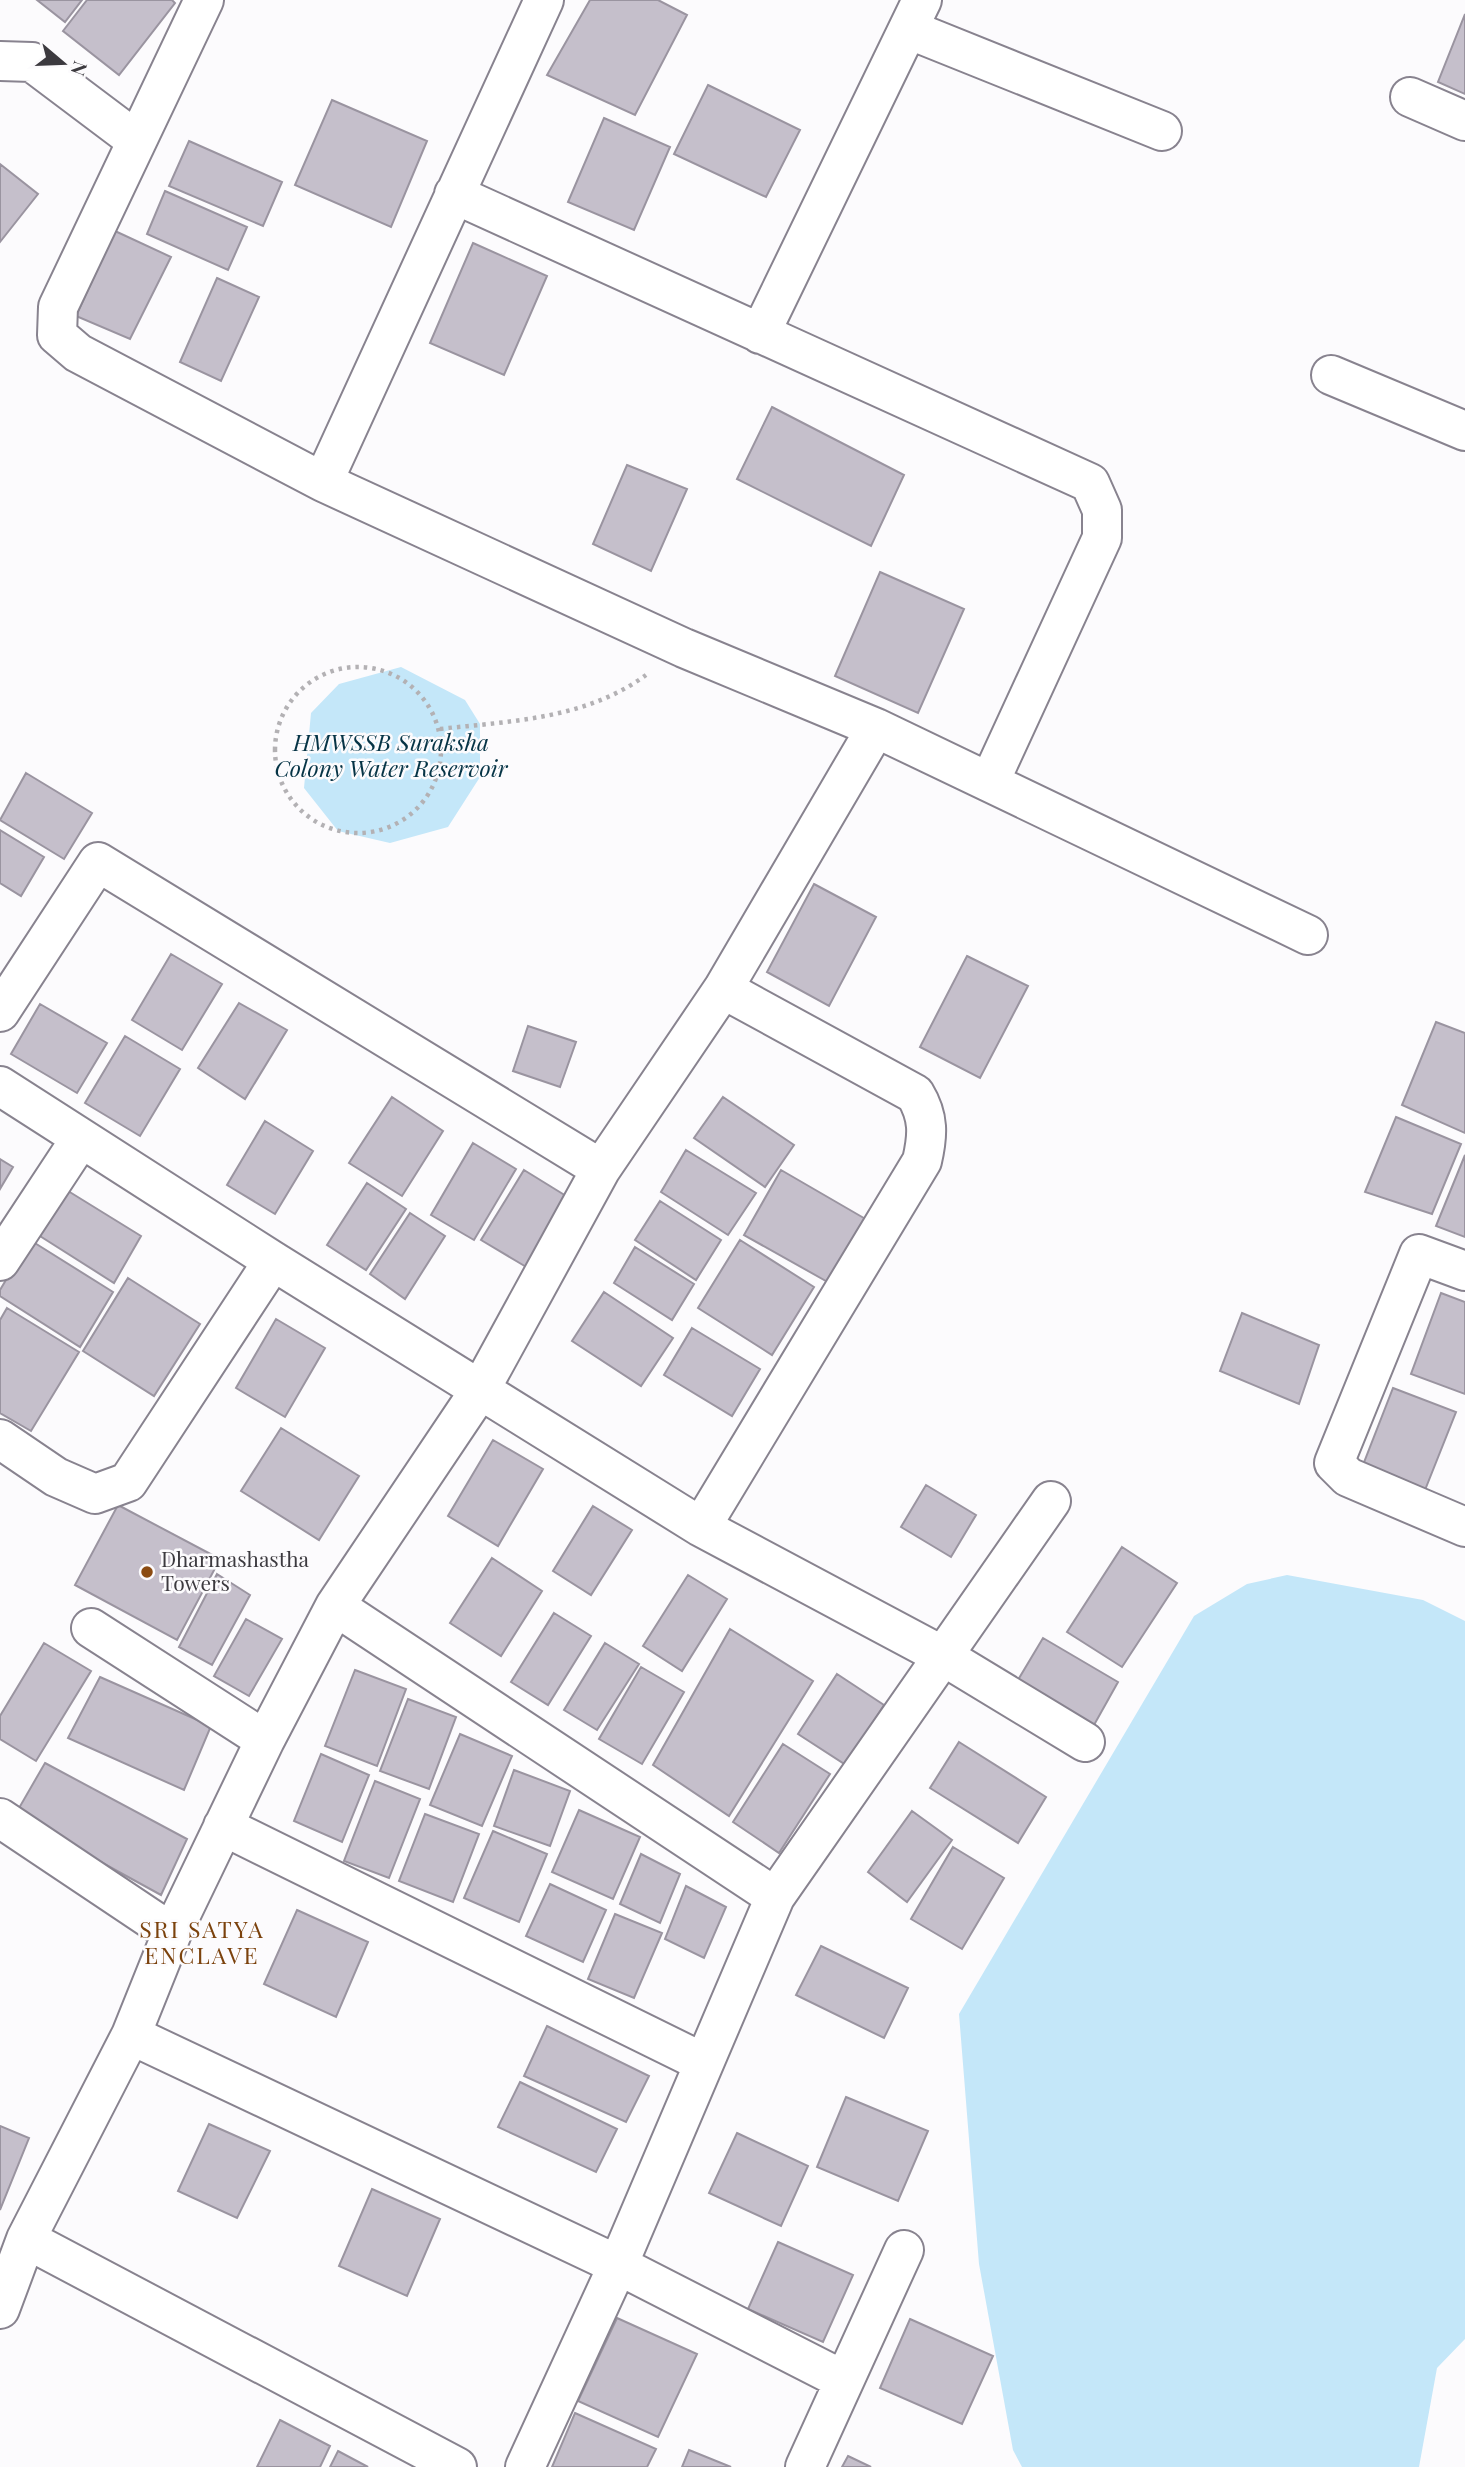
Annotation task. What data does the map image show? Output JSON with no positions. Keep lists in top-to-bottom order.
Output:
{
  "districts": ["SRI SATYA ENCLAVE"],
  "water": ["HMWSSB Suraksha Colony Water Reservoir"],
  "places": ["Dharmashastha Towers"],
  "north": "right"
}
